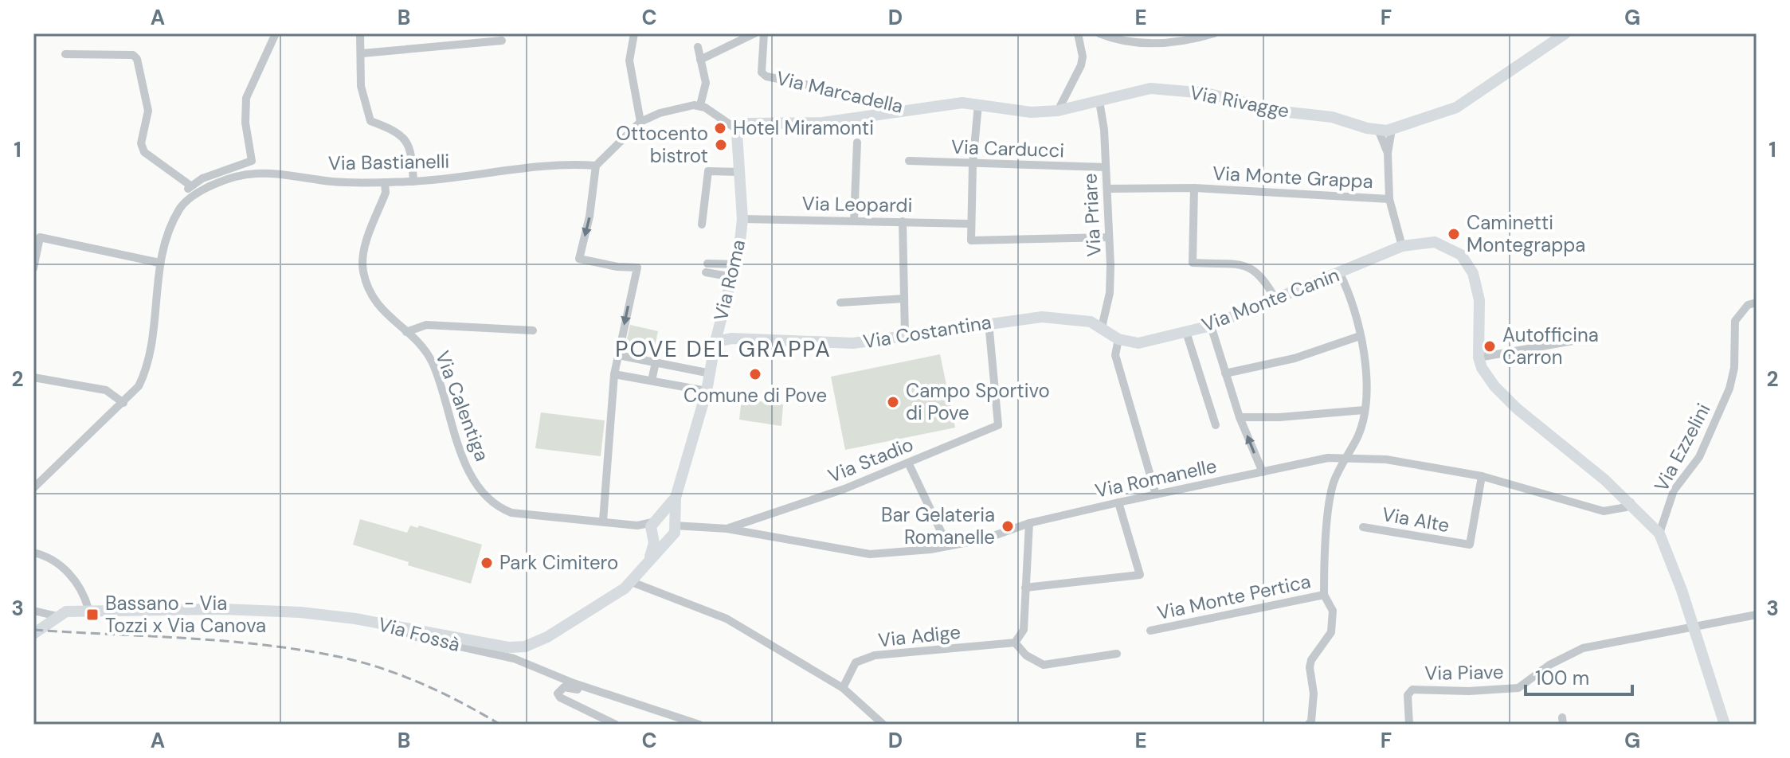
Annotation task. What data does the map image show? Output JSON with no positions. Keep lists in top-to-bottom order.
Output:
{
  "streets": {
    "main road": [
      "Via Marcadella",
      "Via Rivagge",
      "Via Roma",
      "Via Monte Canin",
      "Via Costantina",
      "Via Fossà"
    ],
    "street": [
      "Via Carducci",
      "Via Bastianelli",
      "Via Monte Grappa",
      "Via Leopardi",
      "Via Priare",
      "Via Calentiga",
      "Via Ezzelini",
      "Via Stadio",
      "Via Romanelle",
      "Via Alte",
      "Via Monte Pertica",
      "Via Adige",
      "Via Piave"
    ]
  },
  "crossings": [
    ["Via Marcadella", "Via Rivagge"],
    ["Via Marcadella", "Via Priare"],
    ["Via Rivagge", "Via Priare"],
    ["Via Carducci", "Via Priare"],
    ["Via Bastianelli", "Via Calentiga"],
    ["Via Monte Grappa", "Via Priare"],
    ["Via Monte Grappa", "Via Monte Canin"],
    ["Via Leopardi", "Via Roma"],
    ["Via Priare", "Via Costantina"],
    ["Via Roma", "Via Costantina"],
    ["Via Roma", "Via Romanelle"],
    ["Via Costantina", "Via Stadio"],
    ["Via Stadio", "Via Romanelle"],
    ["Via Romanelle", "Via Alte"]
  ],
  "districts": ["POVE DEL GRAPPA"],
  "places": {
    "other": [
      "Hotel Miramonti",
      "Ottocento bistrot",
      "Caminetti Montegrappa",
      "Autofficina Carron",
      "Comune di Pove",
      "Campo Sportivo di Pove",
      "Bar Gelateria Romanelle",
      "Park Cimitero"
    ],
    "transit": ["Bassano - Via Tozzi x Via Canova"]
  },
  "scale_bar": "100 m",
  "grid": {
    "columns": [
      "A",
      "B",
      "C",
      "D",
      "E",
      "F",
      "G"
    ],
    "rows": ["1", "2", "3"]
  }
}
